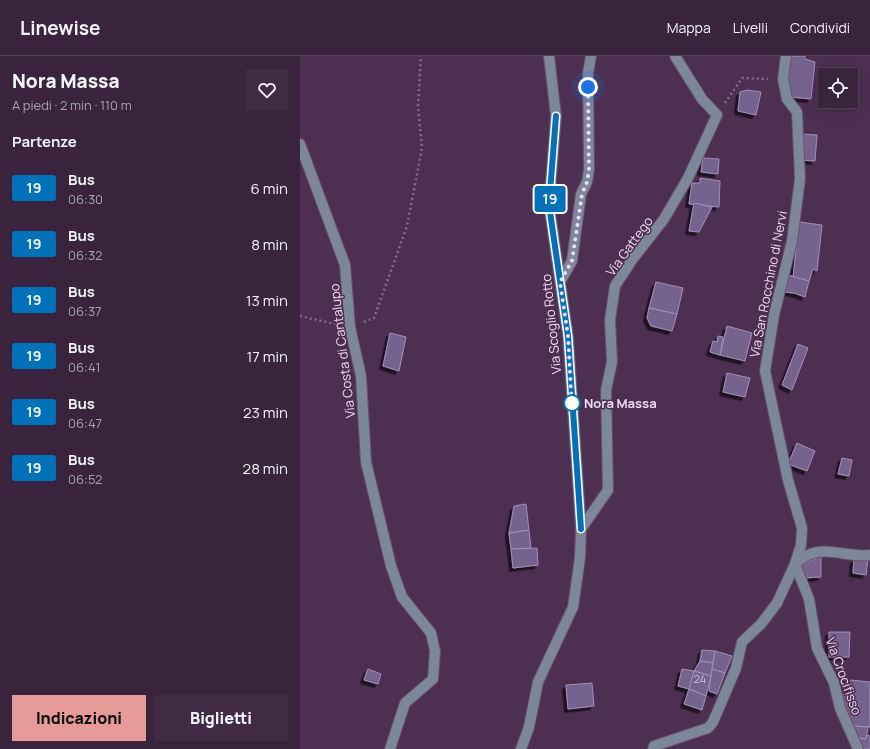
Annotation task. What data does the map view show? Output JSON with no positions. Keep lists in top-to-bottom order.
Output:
{
  "streets": {
    "street": [
      "Via Gattego",
      "Via San Rocchino di Nervi",
      "Via Scoglio Rotto",
      "Via Costa di Cantalupo",
      "Via Crocifisso"
    ]
  },
  "crossings": [
    ["Via Gattego", "Via Scoglio Rotto"],
    ["Via San Rocchino di Nervi", "Via Crocifisso"]
  ],
  "places": ["Nora Massa"],
  "lines": ["bus line 19"],
  "house_numbers": ["24"],
  "page": {
    "header": "Linewise",
    "nav": ["Mappa", "Livelli", "Condividi"],
    "heading": [
      ["Nora Massa", "A piedi · 2 min · 110 m"],
      "Partenze"
    ],
    "on_map": "19",
    "list": [
      {
        "mark": "19",
        "name": "Bus",
        "note": "06:30",
        "value": "6 min"
      },
      {
        "mark": "19",
        "name": "Bus",
        "note": "06:32",
        "value": "8 min"
      },
      {
        "mark": "19",
        "name": "Bus",
        "note": "06:37",
        "value": "13 min"
      },
      {
        "mark": "19",
        "name": "Bus",
        "note": "06:41",
        "value": "17 min"
      },
      {
        "mark": "19",
        "name": "Bus",
        "note": "06:47",
        "value": "23 min"
      },
      {
        "mark": "19",
        "name": "Bus",
        "note": "06:52",
        "value": "28 min"
      }
    ],
    "buttons": ["Indicazioni", "Biglietti"]
  }
}
